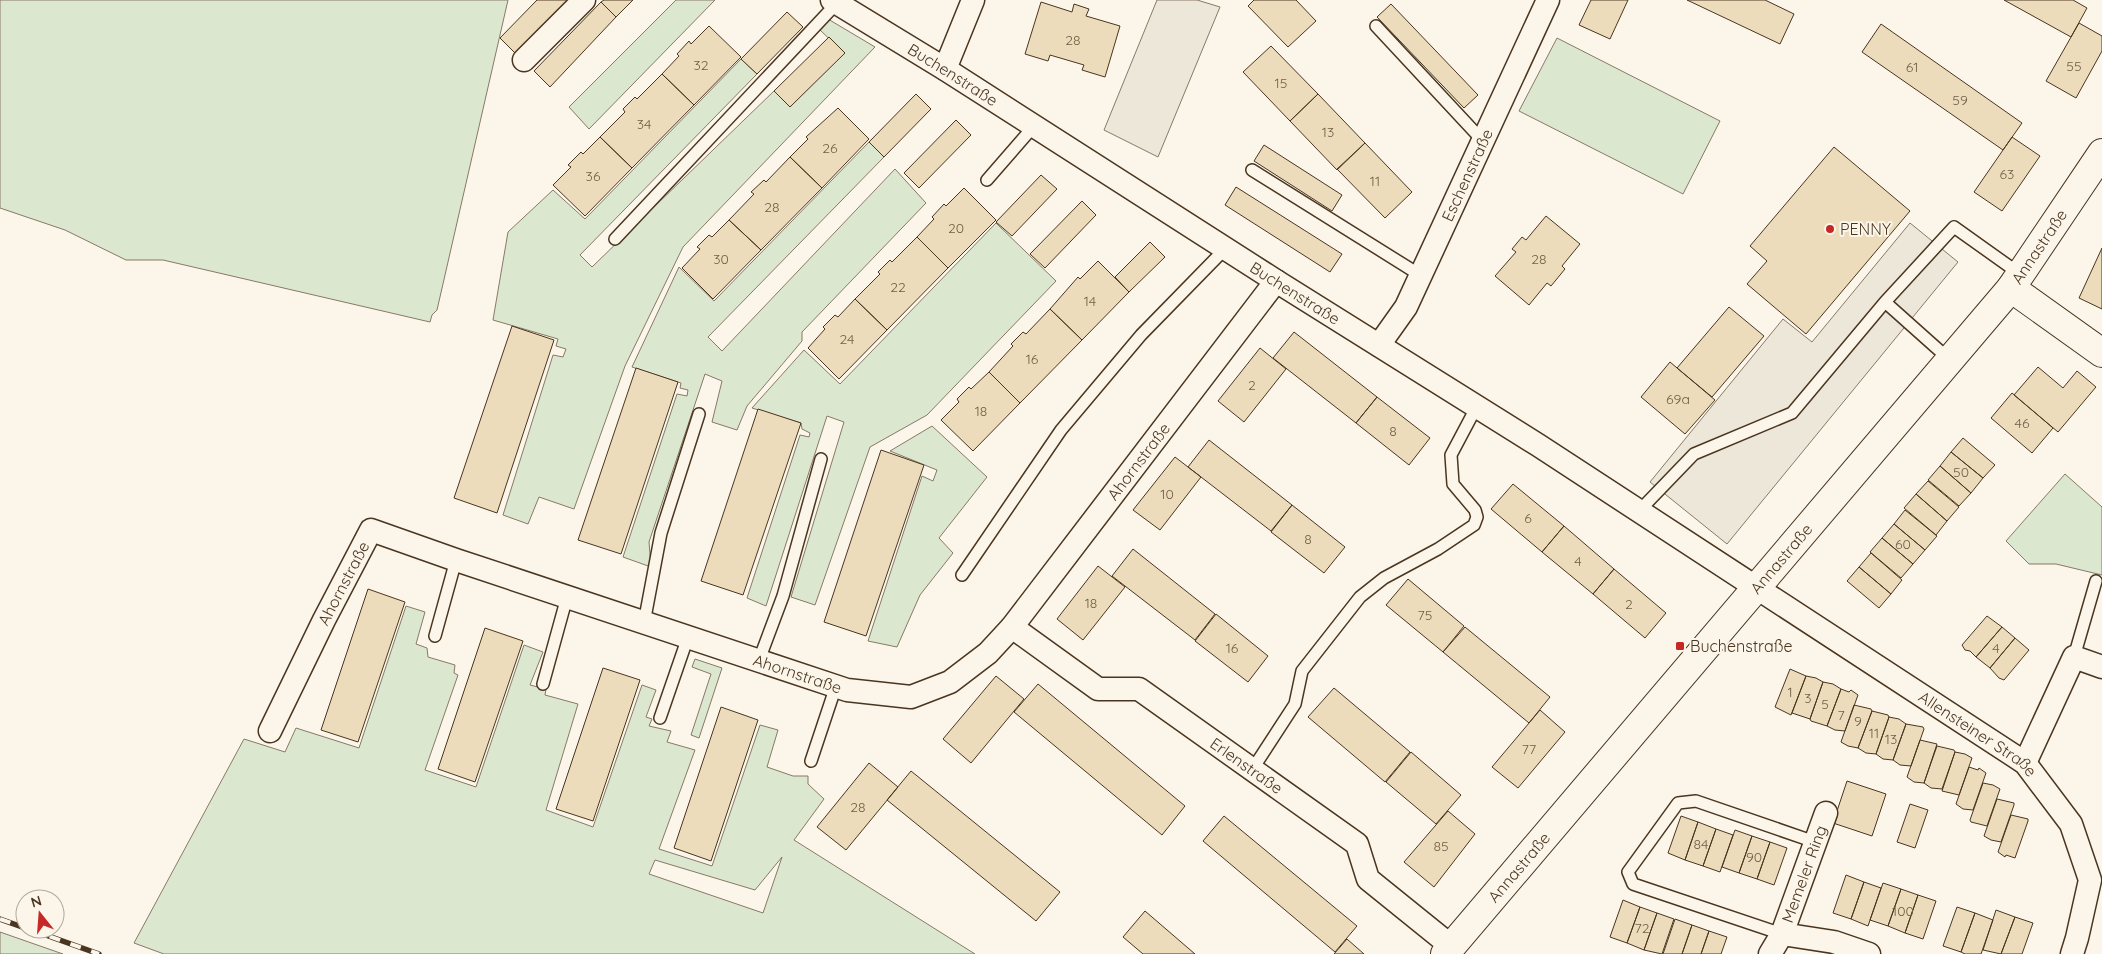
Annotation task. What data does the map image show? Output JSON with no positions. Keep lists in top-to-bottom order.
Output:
{
  "streets": {
    "street": [
      "Buchenstraße",
      "Eschenstraße",
      "Annastraße",
      "Ahornstraße",
      "Allensteiner Straße",
      "Erlenstraße",
      "Memeler Ring"
    ]
  },
  "crossings": [
    ["Buchenstraße", "Eschenstraße"],
    ["Buchenstraße", "Annastraße"],
    ["Buchenstraße", "Ahornstraße"],
    ["Buchenstraße", "Allensteiner Straße"],
    ["Annastraße", "Allensteiner Straße"],
    ["Annastraße", "Erlenstraße"],
    ["Ahornstraße", "Erlenstraße"]
  ],
  "places": {
    "other": ["PENNY"],
    "transit": ["Buchenstraße"]
  },
  "house_numbers": [
    "28",
    "32",
    "55",
    "61",
    "15",
    "59",
    "34",
    "13",
    "26",
    "63",
    "36",
    "11",
    "28",
    "20",
    "30",
    "28",
    "22",
    "14",
    "24",
    "16",
    "2",
    "69a",
    "18",
    "46",
    "8",
    "50",
    "10",
    "6",
    "8",
    "60",
    "4",
    "18",
    "2",
    "75",
    "16",
    "4",
    "1",
    "3",
    "5",
    "7",
    "9",
    "11",
    "13",
    "77",
    "28",
    "84",
    "85",
    "90",
    "100",
    "72"
  ],
  "north": "top"
}
